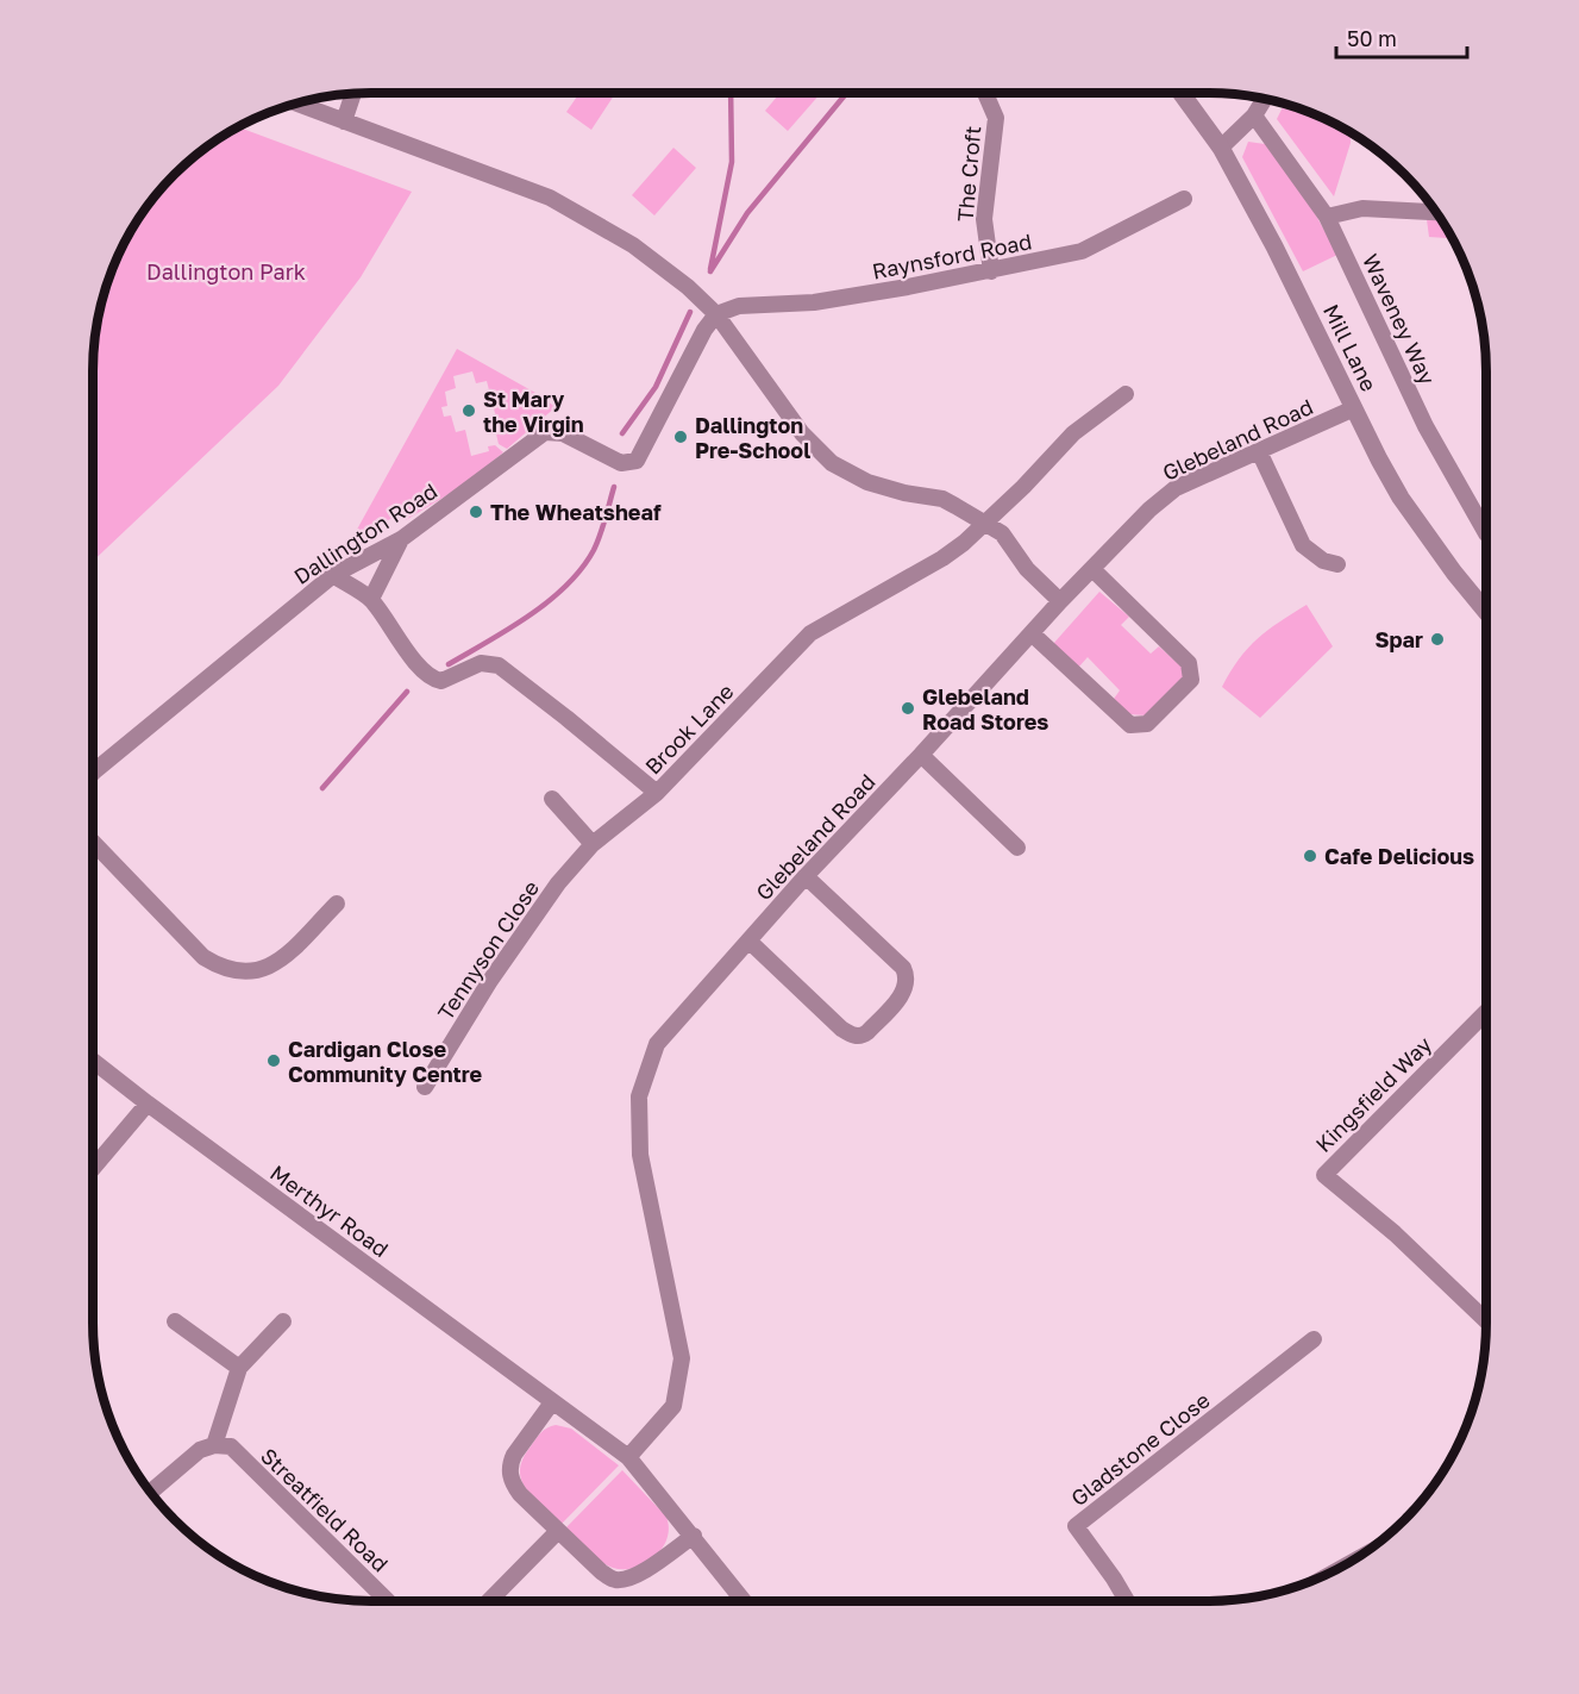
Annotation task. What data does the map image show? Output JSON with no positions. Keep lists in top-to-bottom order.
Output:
{
  "streets": {
    "street": [
      "The Croft",
      "Raynsford Road",
      "Waveney Way",
      "Mill Lane",
      "Glebeland Road",
      "Dallington Road",
      "Brook Lane",
      "Tennyson Close",
      "Kingsfield Way",
      "Merthyr Road",
      "Gladstone Close",
      "Streatfield Road"
    ]
  },
  "crossings": [
    ["The Croft", "Raynsford Road"],
    ["Raynsford Road", "Dallington Road"],
    ["Mill Lane", "Glebeland Road"],
    ["Glebeland Road", "Merthyr Road"],
    ["Dallington Road", "Brook Lane"],
    ["Brook Lane", "Tennyson Close"]
  ],
  "parks": ["Dallington Park"],
  "places": [
    "St Mary the Virgin",
    "Dallington Pre-School",
    "The Wheatsheaf",
    "Spar",
    "Glebeland Road Stores",
    "Cafe Delicious",
    "Cardigan Close Community Centre"
  ],
  "scale_bar": "50 m"
}
